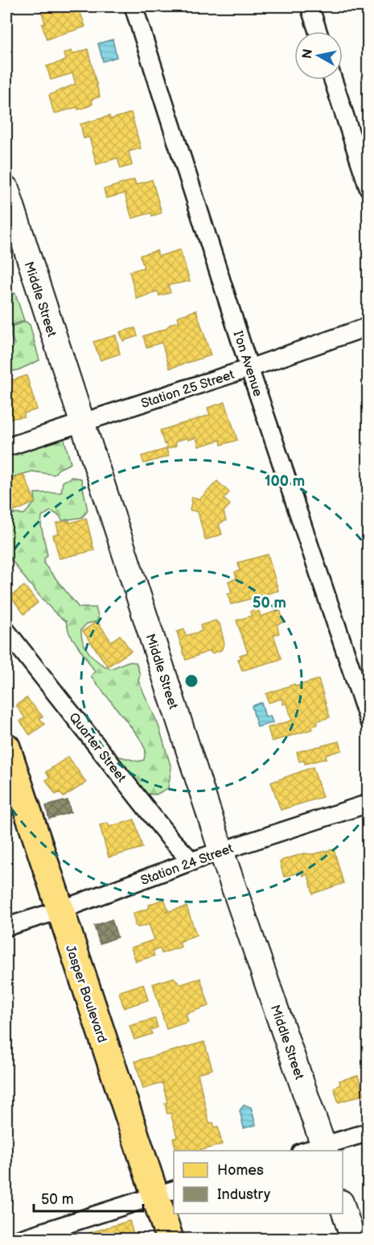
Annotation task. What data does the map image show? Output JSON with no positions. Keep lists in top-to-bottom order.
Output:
{
  "streets": {
    "main road": ["Jasper Boulevard"],
    "street": [
      "Middle Street",
      "I'on Avenue",
      "Station 25 Street",
      "Quarter Street",
      "Station 24 Street"
    ]
  },
  "crossings": [
    ["Middle Street", "Station 25 Street"],
    ["Middle Street", "Station 24 Street"],
    ["I'on Avenue", "Station 25 Street"],
    ["Quarter Street", "Station 24 Street"],
    ["Station 24 Street", "Jasper Boulevard"]
  ],
  "legend": ["Homes", "Industry"],
  "scale_bar": "50 m",
  "north": "left",
  "rings": ["100 m", "50 m"]
}
